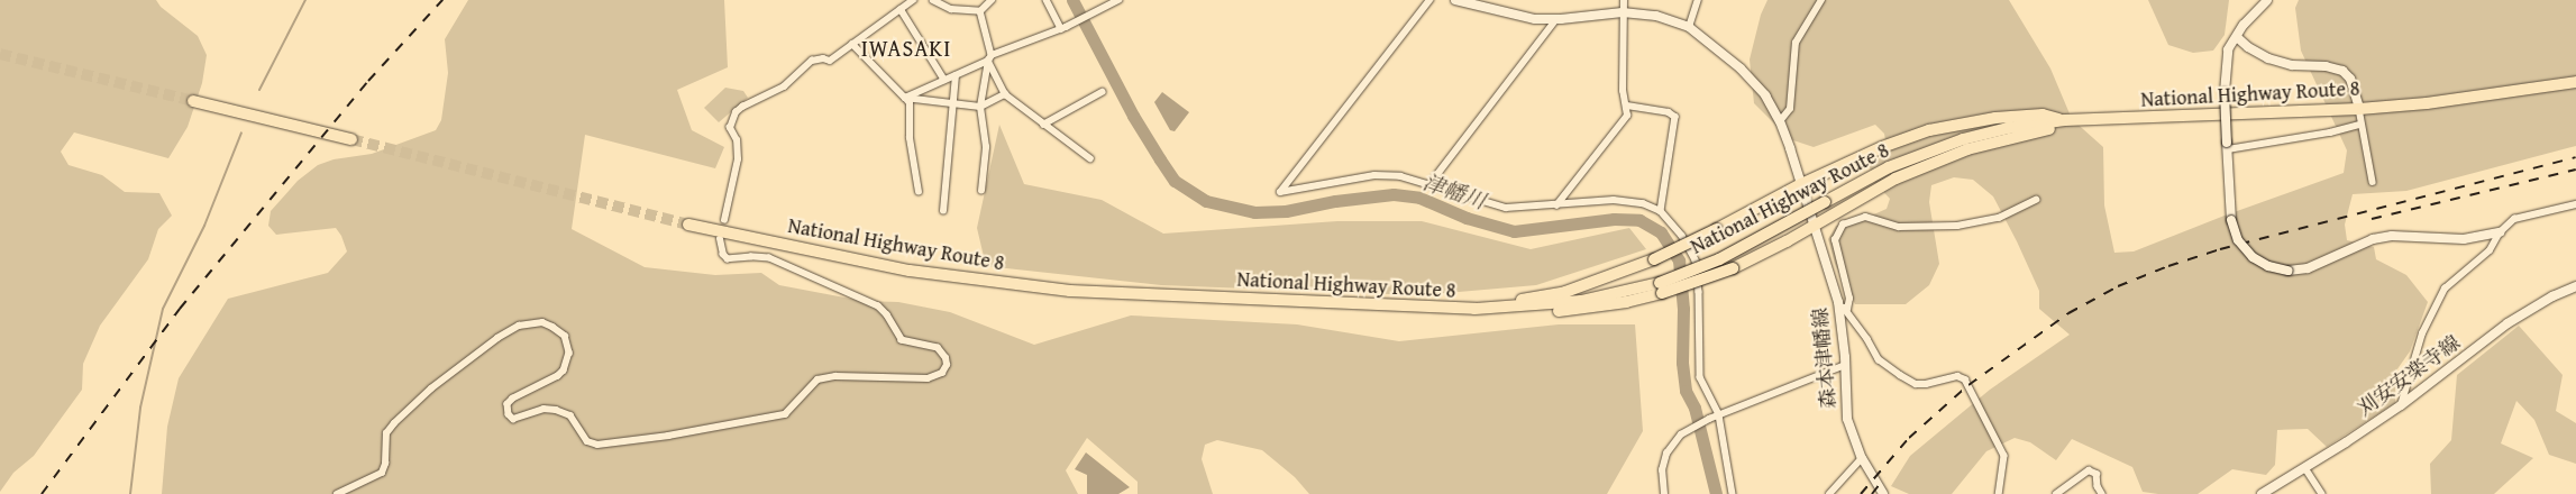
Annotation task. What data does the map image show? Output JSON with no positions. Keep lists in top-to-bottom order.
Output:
{
  "streets": {
    "highway": ["National Highway Route 8"],
    "main road": ["森本津幡線", "刈安安楽寺線"]
  },
  "districts": ["IWASAKI"],
  "water": ["津幡川"]
}
